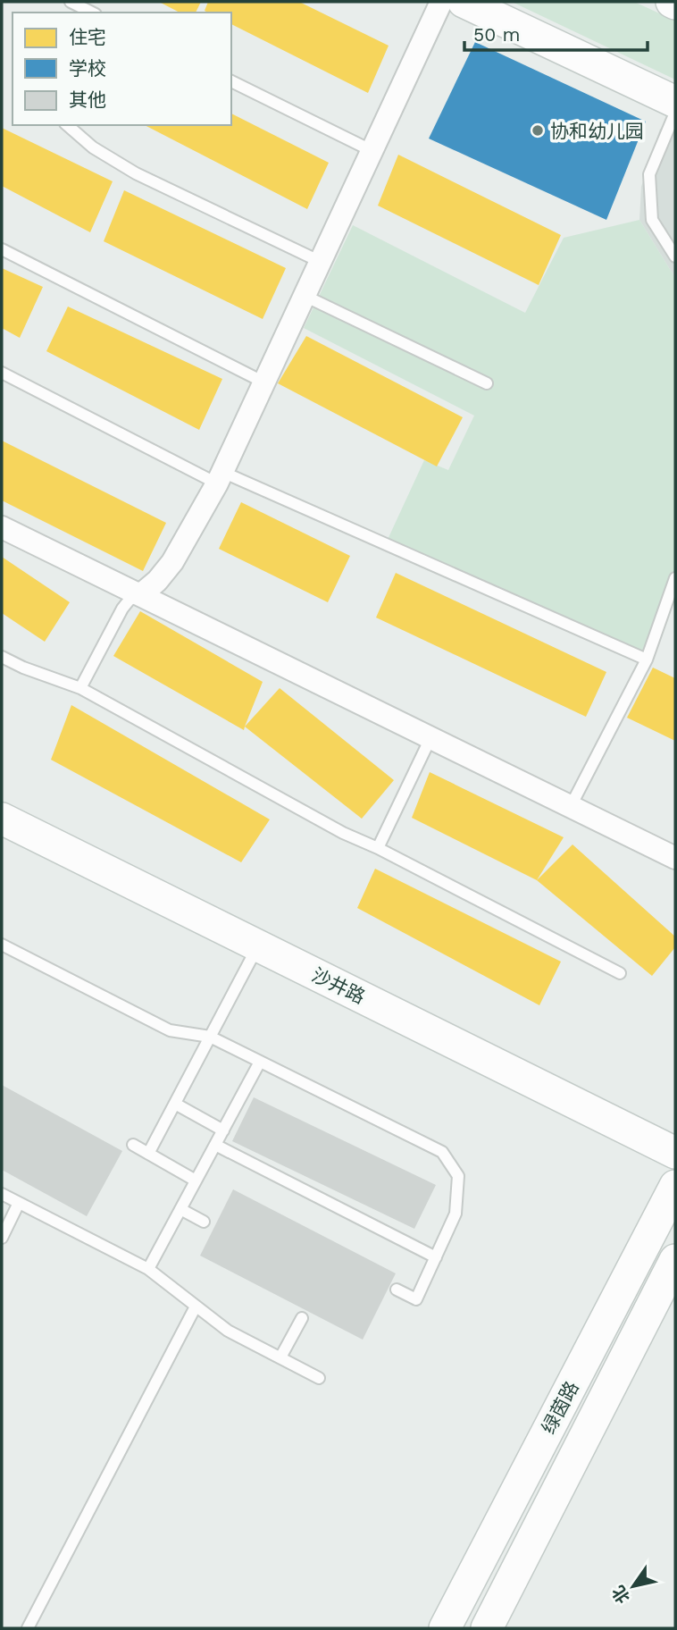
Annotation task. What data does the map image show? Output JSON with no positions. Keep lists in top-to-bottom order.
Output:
{
  "streets": {
    "main road": ["沙井路", "绿茵路"]
  },
  "places": ["协和幼儿园"],
  "legend": ["住宅", "学校", "其他"],
  "scale_bar": "50 m",
  "north": "bottom left"
}
